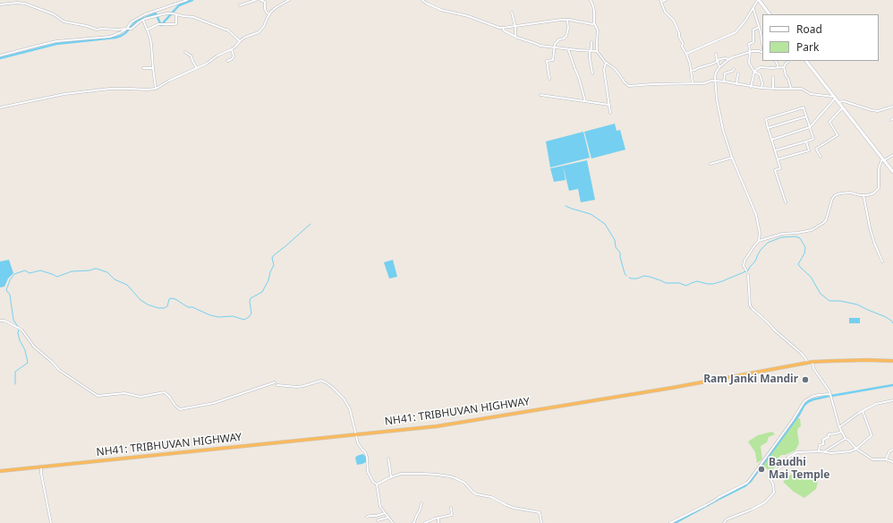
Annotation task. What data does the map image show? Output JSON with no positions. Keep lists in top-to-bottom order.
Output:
{
  "streets": {
    "highway": ["NH41: TRIBHUVAN HIGHWAY"]
  },
  "places": ["Ram Janki Mandir", "Baudhi Mai Temple"],
  "legend": ["Road", "Park"]
}
